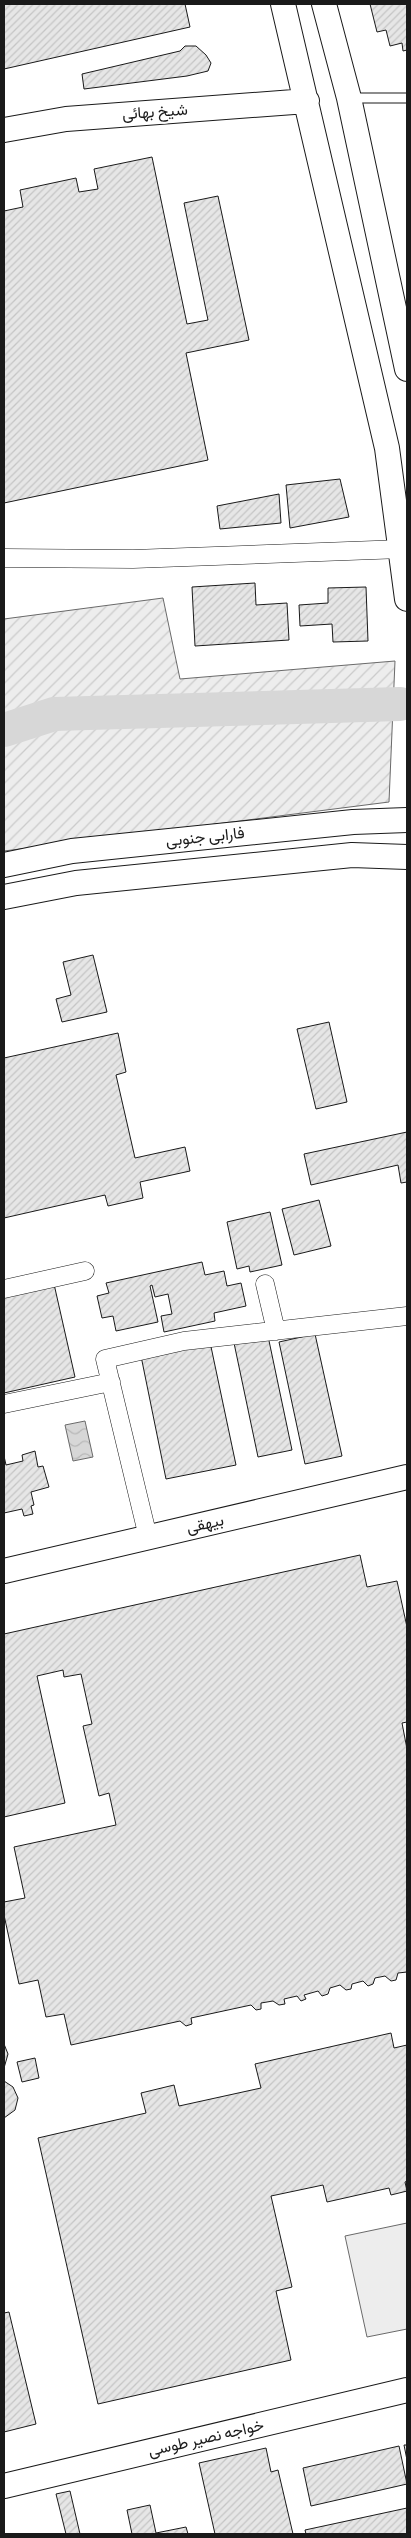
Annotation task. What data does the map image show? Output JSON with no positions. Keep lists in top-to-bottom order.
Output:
{
  "streets": {
    "street": [
      "شیخ بهائی",
      "فارابی جنوبی",
      "بیهقی",
      "خواجه نصیر طوسی"
    ]
  }
}
